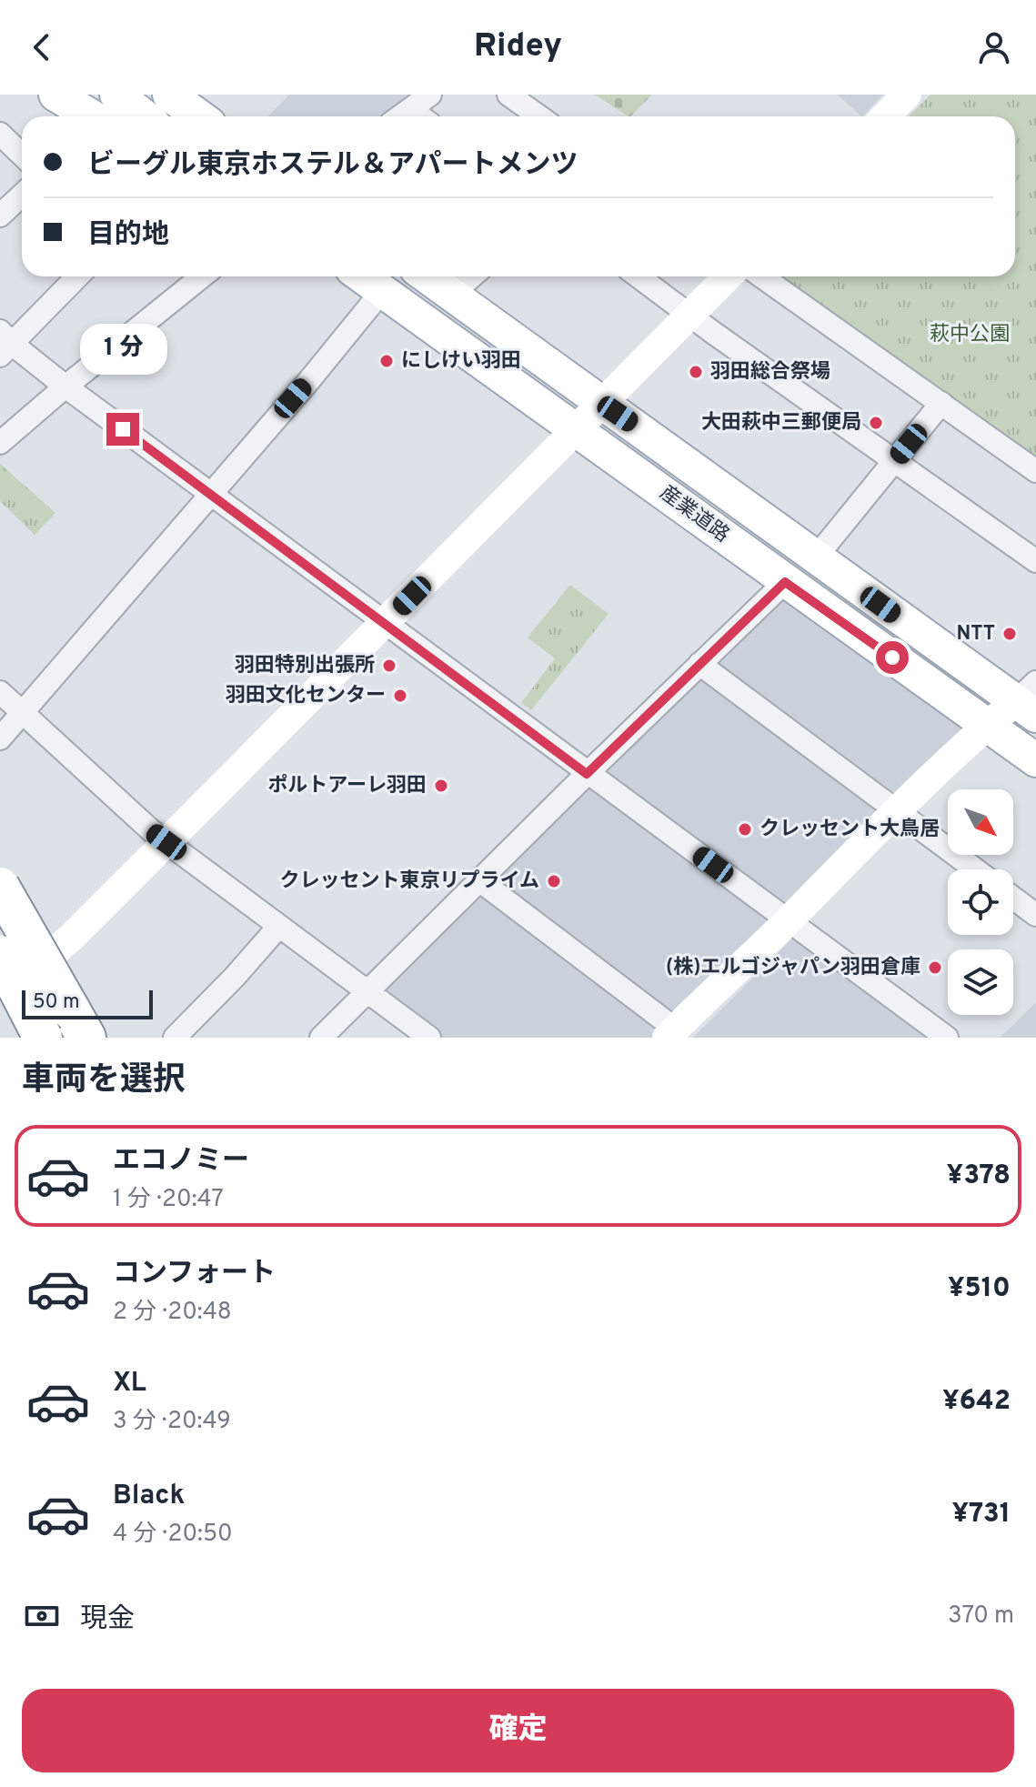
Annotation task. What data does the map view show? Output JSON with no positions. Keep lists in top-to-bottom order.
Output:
{
  "streets": {
    "main road": ["産業道路"]
  },
  "parks": ["萩中公園"],
  "places": [
    "にしけい羽田",
    "羽田総合祭場",
    "大田萩中三郵便局",
    "NTT",
    "羽田特別出張所",
    "羽田文化センター",
    "ポルトアーレ羽田",
    "クレッセント大鳥居",
    "クレッセント東京リプライム",
    "(株)エルゴジャパン羽田倉庫"
  ],
  "scale_bar": "50 m",
  "north": "bottom right",
  "page": {
    "header": "Ridey",
    "banner": ["ビーグル東京ホステル＆アパートメンツ", "目的地"],
    "bubble": "1 分",
    "scale": "50 m",
    "heading": "車両を選択",
    "list": [
      {
        "name": "エコノミー",
        "note": "1 分 · 20:47",
        "value": "¥378"
      },
      {
        "name": "コンフォート",
        "note": "2 分 · 20:48",
        "value": "¥510"
      },
      {
        "name": "XL",
        "note": "3 分 · 20:49",
        "value": "¥642"
      },
      {
        "name": "Black",
        "note": "4 分 · 20:50",
        "value": "¥731"
      }
    ],
    "pay": ["現金", "370 m"],
    "buttons": "確定"
  }
}
